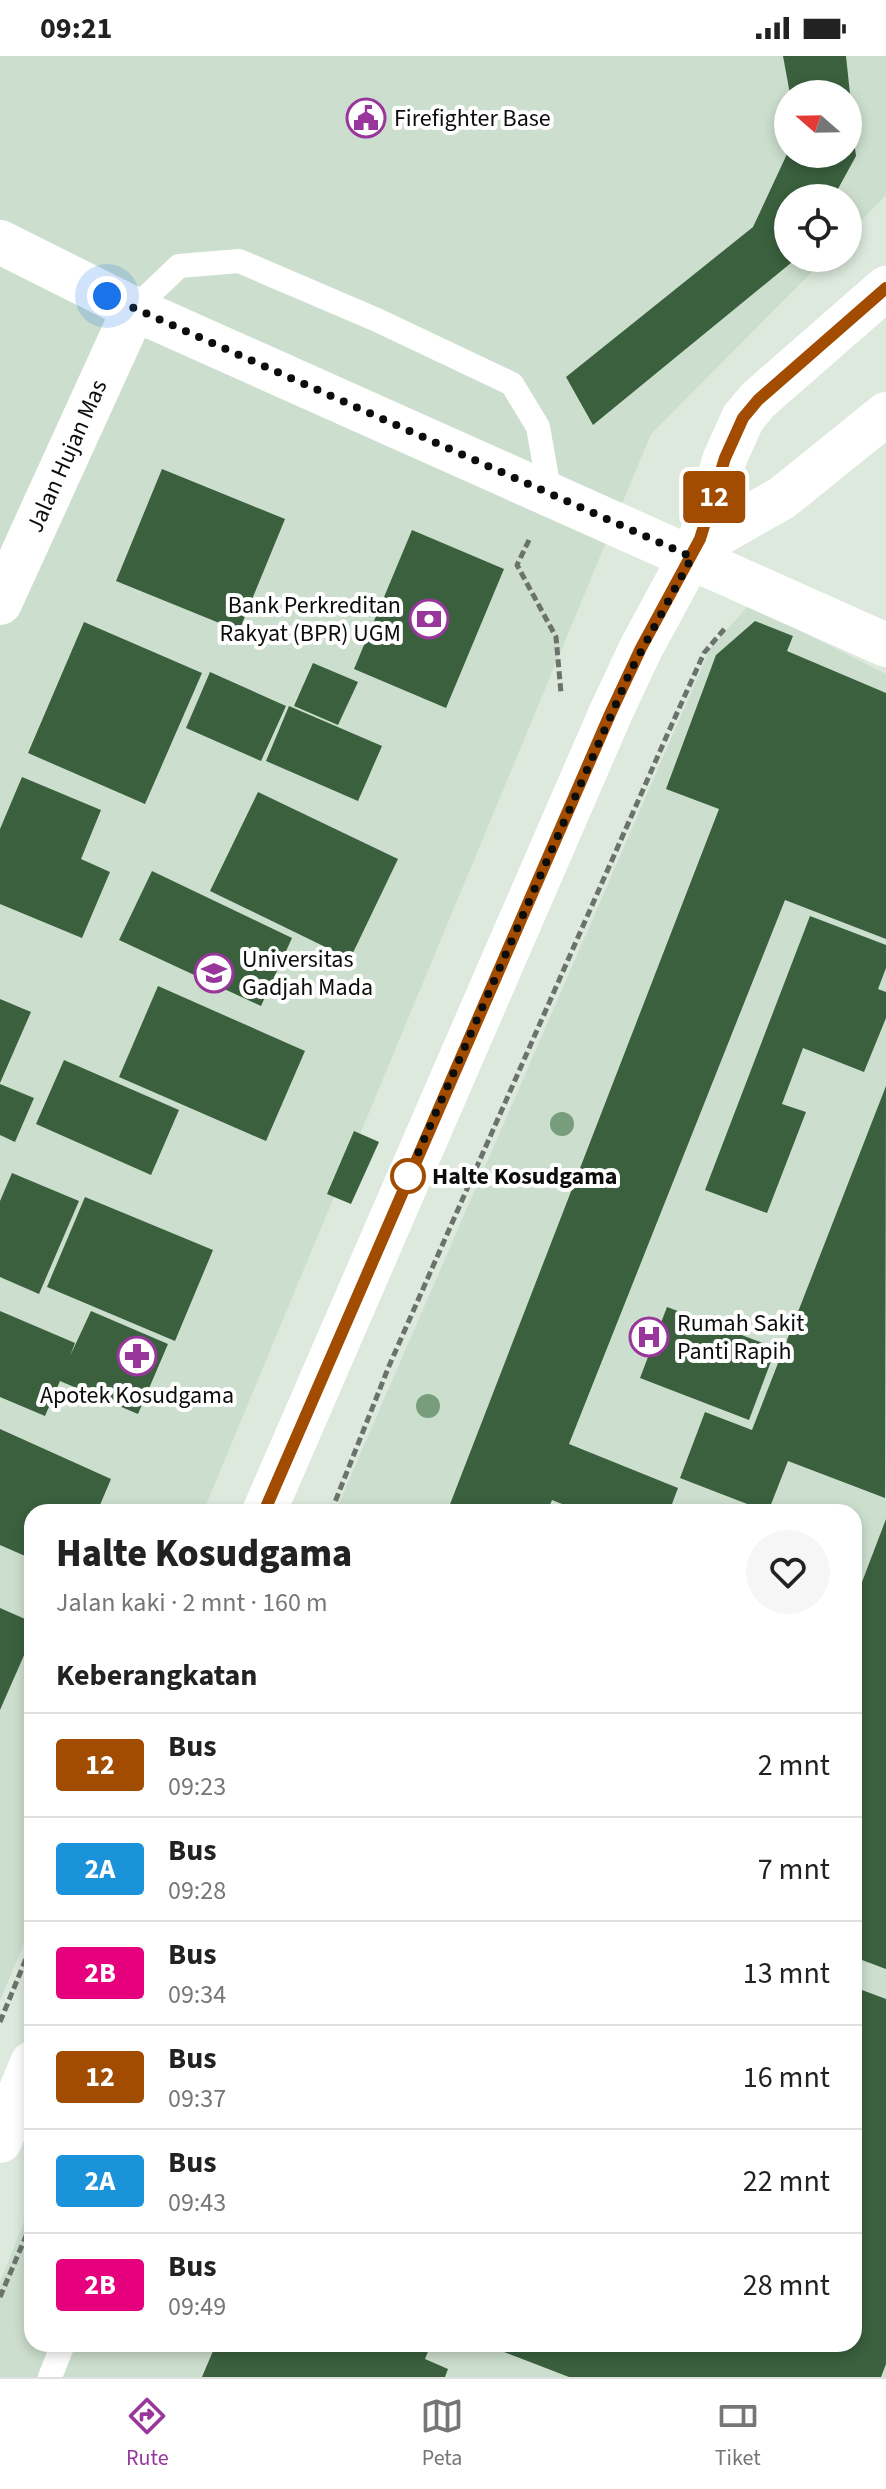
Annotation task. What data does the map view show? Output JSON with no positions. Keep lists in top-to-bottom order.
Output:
{
  "streets": {
    "main road": ["Jalan Hujan Mas"]
  },
  "places": {
    "public building": ["Firefighter Base"],
    "bank": ["Bank Perkreditan Rakyat (BPR) UGM"],
    "school or university": ["Universitas Gadjah Mada"],
    "other": ["Halte Kosudgama"],
    "hospital": ["Rumah Sakit Panti Rapih"],
    "pharmacy": ["Apotek Kosudgama"]
  },
  "lines": ["bus line 12"],
  "north": "left",
  "page": {
    "status": "09:21",
    "on_map": "12",
    "heading": [
      ["Halte Kosudgama", "Jalan kaki · 2 mnt · 160 m"],
      "Keberangkatan"
    ],
    "list": [
      {
        "mark": "12",
        "name": "Bus",
        "note": "09:23",
        "value": "2 mnt"
      },
      {
        "mark": "2A",
        "name": "Bus",
        "note": "09:28",
        "value": "7 mnt"
      },
      {
        "mark": "2B",
        "name": "Bus",
        "note": "09:34",
        "value": "13 mnt"
      },
      {
        "mark": "12",
        "name": "Bus",
        "note": "09:37",
        "value": "16 mnt"
      },
      {
        "mark": "2A",
        "name": "Bus",
        "note": "09:43",
        "value": "22 mnt"
      },
      {
        "mark": "2B",
        "name": "Bus",
        "note": "09:49",
        "value": "28 mnt"
      }
    ],
    "tabs": ["Rute", "Peta", "Tiket"]
  }
}
